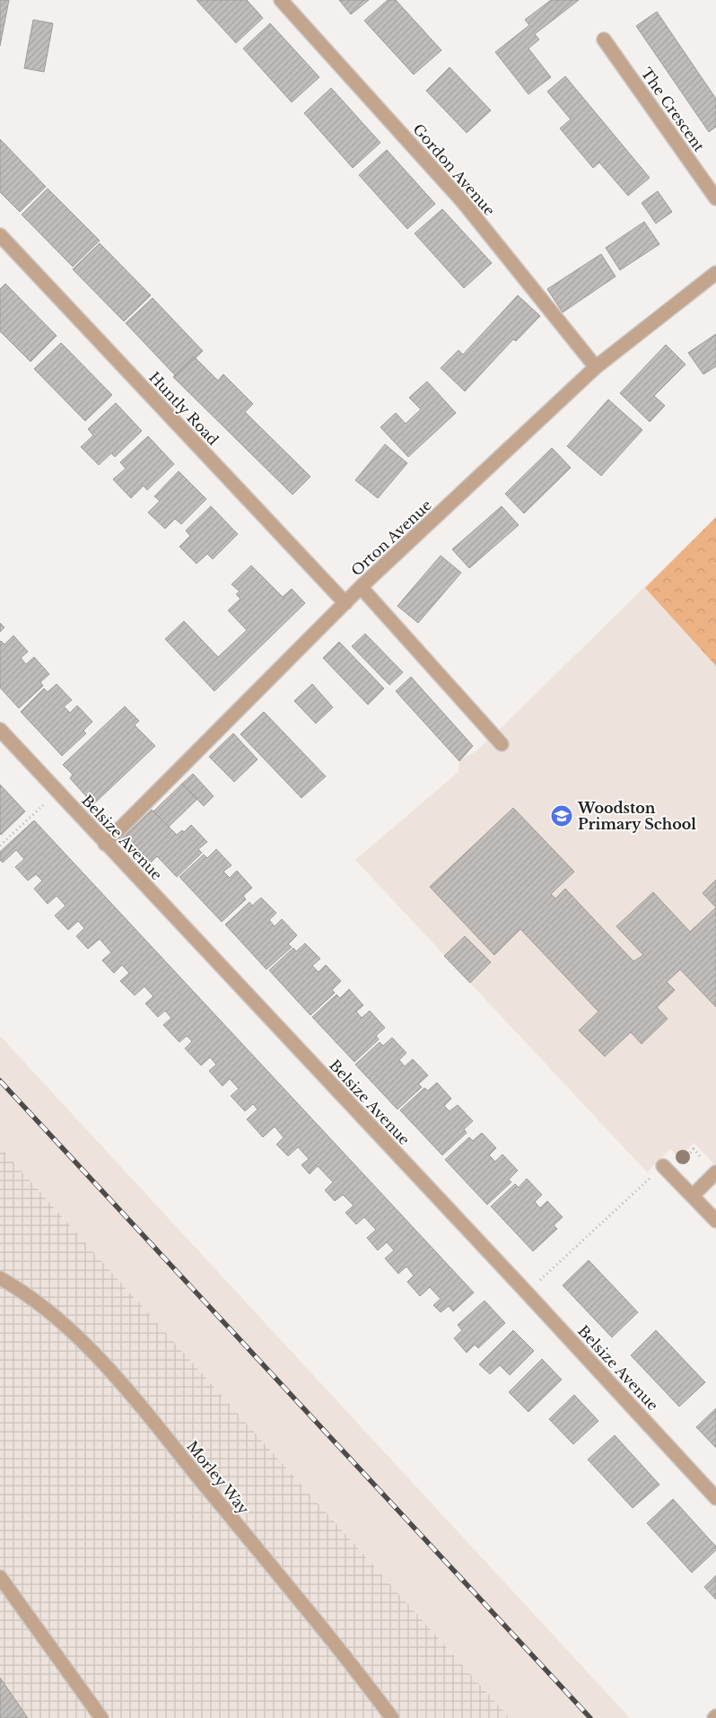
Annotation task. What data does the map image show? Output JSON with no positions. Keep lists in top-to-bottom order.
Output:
{
  "streets": {
    "street": [
      "The Crescent",
      "Gordon Avenue",
      "Huntly Road",
      "Orton Avenue",
      "Belsize Avenue",
      "Morley Way"
    ]
  },
  "crossings": [
    ["Gordon Avenue", "Orton Avenue"],
    ["Huntly Road", "Orton Avenue"],
    ["Orton Avenue", "Belsize Avenue"]
  ],
  "places": {
    "school or university": ["Woodston Primary School"]
  }
}
